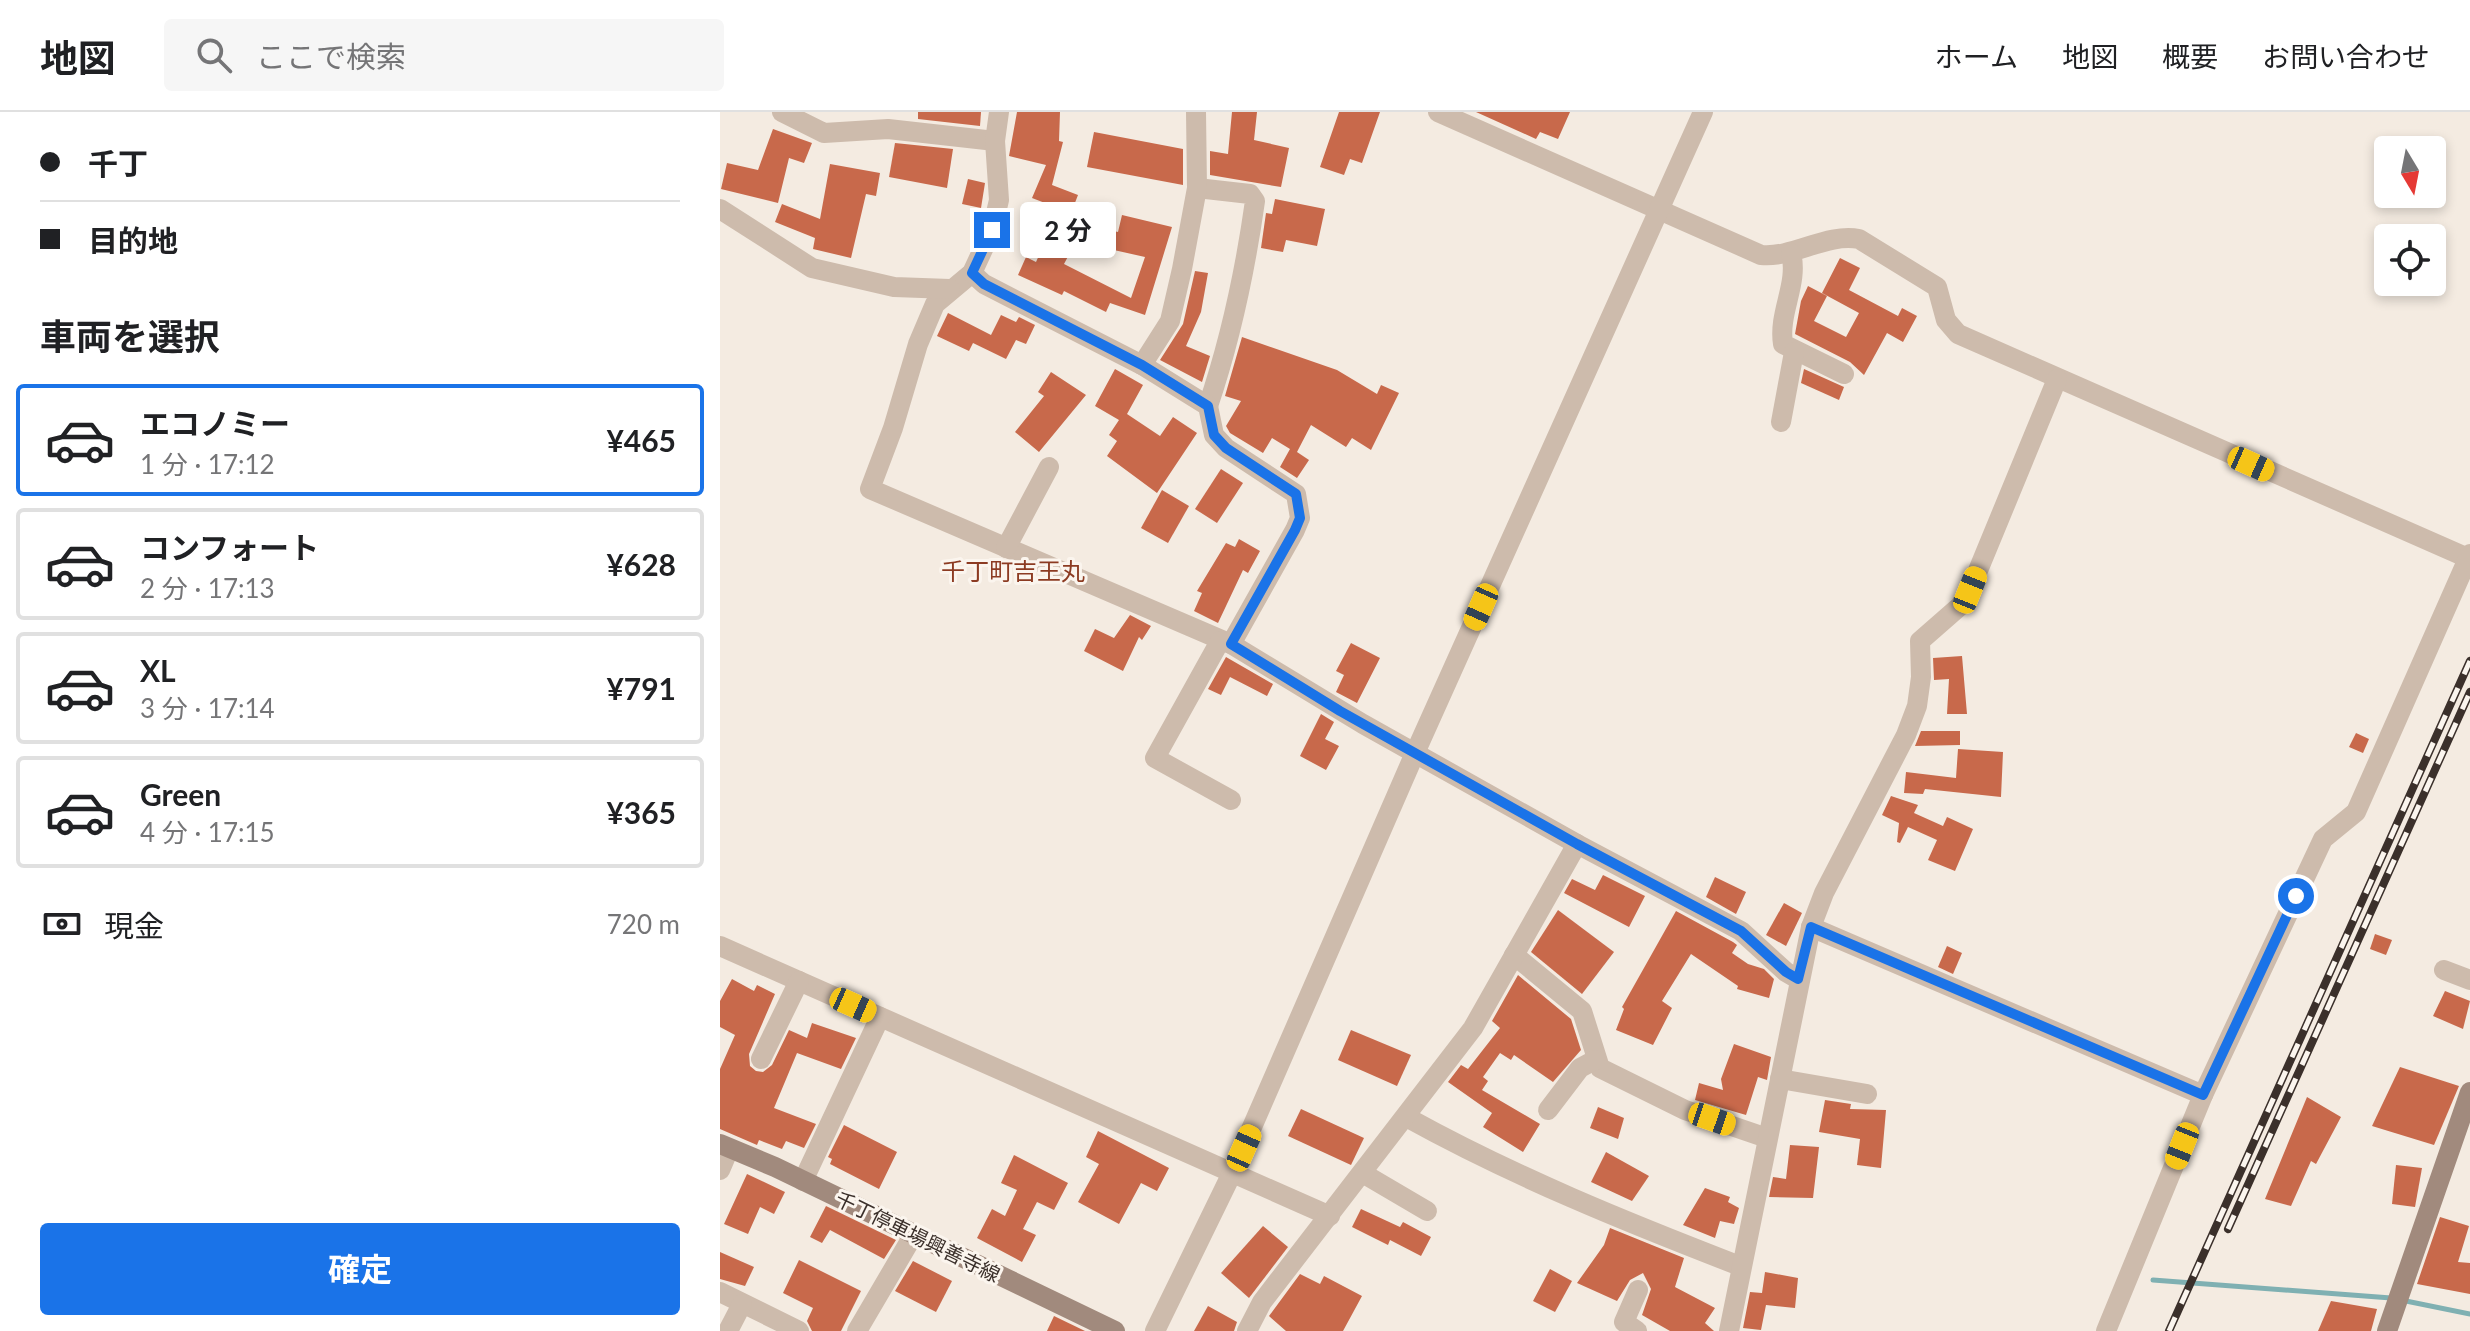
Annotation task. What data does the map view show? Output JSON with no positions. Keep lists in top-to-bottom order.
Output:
{
  "streets": {
    "main road": ["千丁停車場興善寺線"]
  },
  "districts": ["千丁町吉王丸"],
  "north": "bottom",
  "page": {
    "header": "地図",
    "search": "ここで検索",
    "nav": [
      "ホーム",
      "地図",
      "概要",
      "お問い合わせ"
    ],
    "banner": ["千丁", "目的地"],
    "bubble": "2 分",
    "heading": "車両を選択",
    "list": [
      {
        "name": "エコノミー",
        "note": "1 分 · 17:12",
        "value": "¥465"
      },
      {
        "name": "コンフォート",
        "note": "2 分 · 17:13",
        "value": "¥628"
      },
      {
        "name": "XL",
        "note": "3 分 · 17:14",
        "value": "¥791"
      },
      {
        "name": "Green",
        "note": "4 分 · 17:15",
        "value": "¥365"
      }
    ],
    "pay": ["現金", "720 m"],
    "buttons": "確定"
  }
}
